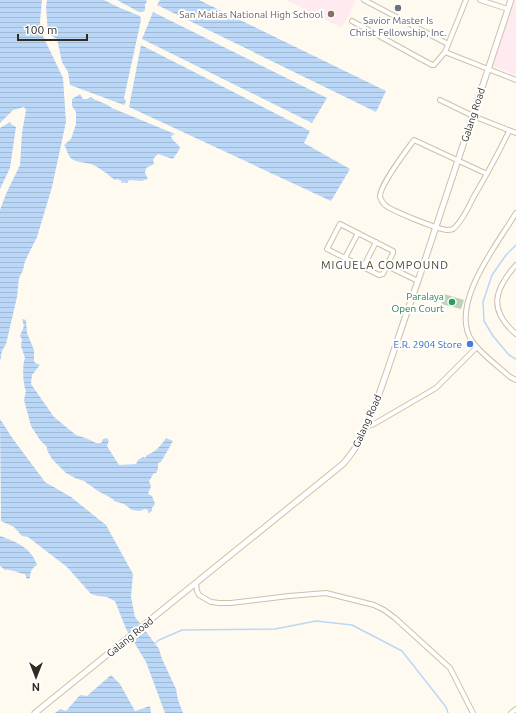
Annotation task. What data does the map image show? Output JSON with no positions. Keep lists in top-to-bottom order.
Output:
{
  "streets": {
    "street": ["Galang Road"]
  },
  "districts": ["MIGUELA COMPOUND"],
  "places": [
    "Savior Master Is Christ Fellowship, Inc.",
    "San Matias National High School",
    "Paralaya Open Court",
    "E.R. 2904 Store"
  ],
  "scale_bar": "100 m",
  "north": "bottom"
}
